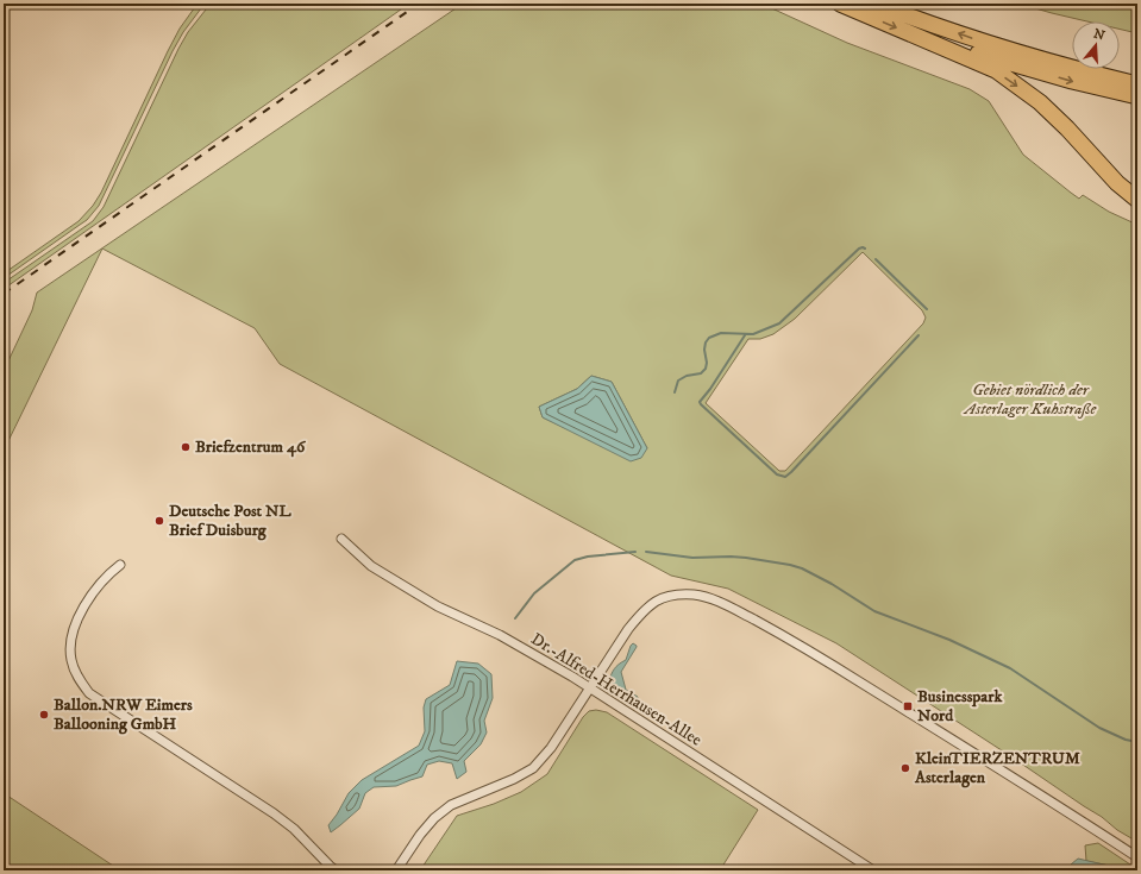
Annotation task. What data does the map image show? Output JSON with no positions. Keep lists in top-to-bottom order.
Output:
{
  "streets": {
    "street": ["Dr.-Alfred-Herrhausen-Allee"]
  },
  "parks": ["Gebiet nördlich der Asterlager Kuhstraße"],
  "places": {
    "other": [
      "Briefzentrum 46",
      "Deutsche Post NL Brief Duisburg",
      "Ballon.NRW Eimers Ballooning GmbH",
      "KleinTIERZENTRUM Asterlagen"
    ],
    "transit": ["Businesspark Nord"]
  },
  "north": "top"
}
